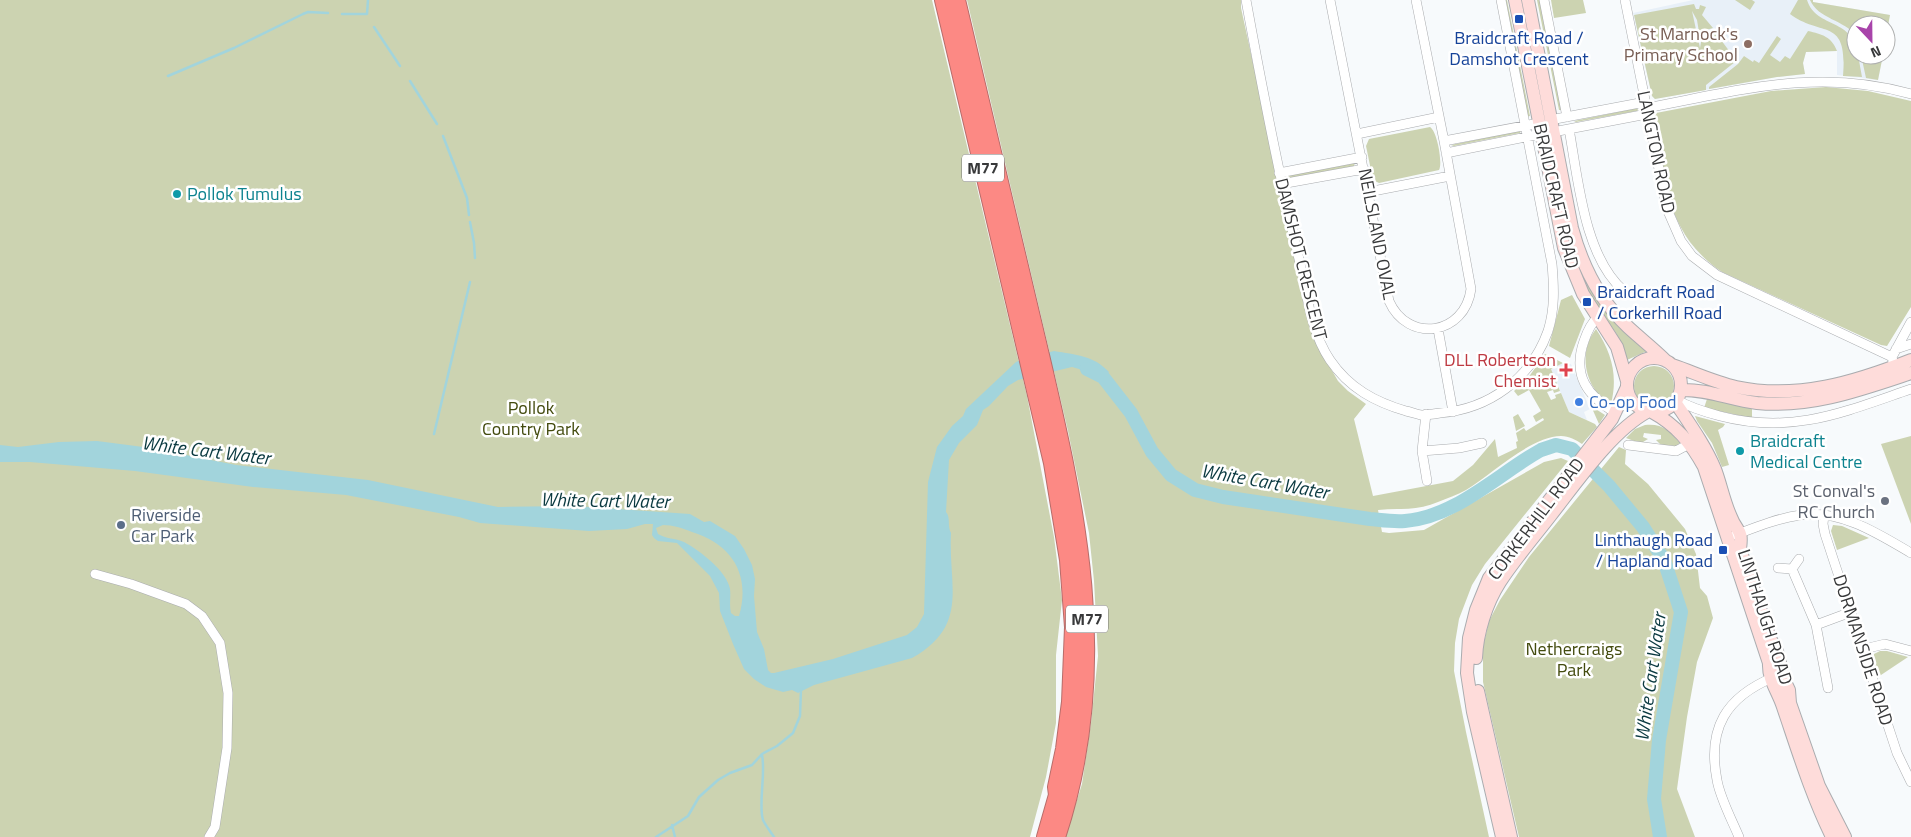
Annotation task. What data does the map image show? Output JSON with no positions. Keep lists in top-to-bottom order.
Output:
{
  "streets": {
    "highway": ["M77"],
    "street": [
      "LANGTON ROAD",
      "BRAIDCRAFT ROAD",
      "NEILSLAND OVAL",
      "DAMSHOT CRESCENT",
      "CORKERHILL ROAD",
      "LINTHAUGH ROAD",
      "DORMANSIDE ROAD"
    ]
  },
  "crossings": [
    ["LANGTON ROAD", "BRAIDCRAFT ROAD"],
    ["BRAIDCRAFT ROAD", "DAMSHOT CRESCENT"],
    ["BRAIDCRAFT ROAD", "CORKERHILL ROAD"],
    ["BRAIDCRAFT ROAD", "LINTHAUGH ROAD"],
    ["CORKERHILL ROAD", "LINTHAUGH ROAD"]
  ],
  "water": ["White Cart Water"],
  "parks": ["Pollok Country Park", "Nethercraigs Park"],
  "places": {
    "transit": ["Braidcraft Road / Damshot Crescent", "Braidcraft Road / Corkerhill Road", "Linthaugh Road / Hapland Road"],
    "other": [
      "St Marnock's Primary School",
      "Pollok Tumulus",
      "Co-op Food",
      "Braidcraft Medical Centre",
      "St Conval's RC Church",
      "Riverside Car Park"
    ],
    "health": ["DLL Robertson Chemist"]
  },
  "north": "bottom"
}
